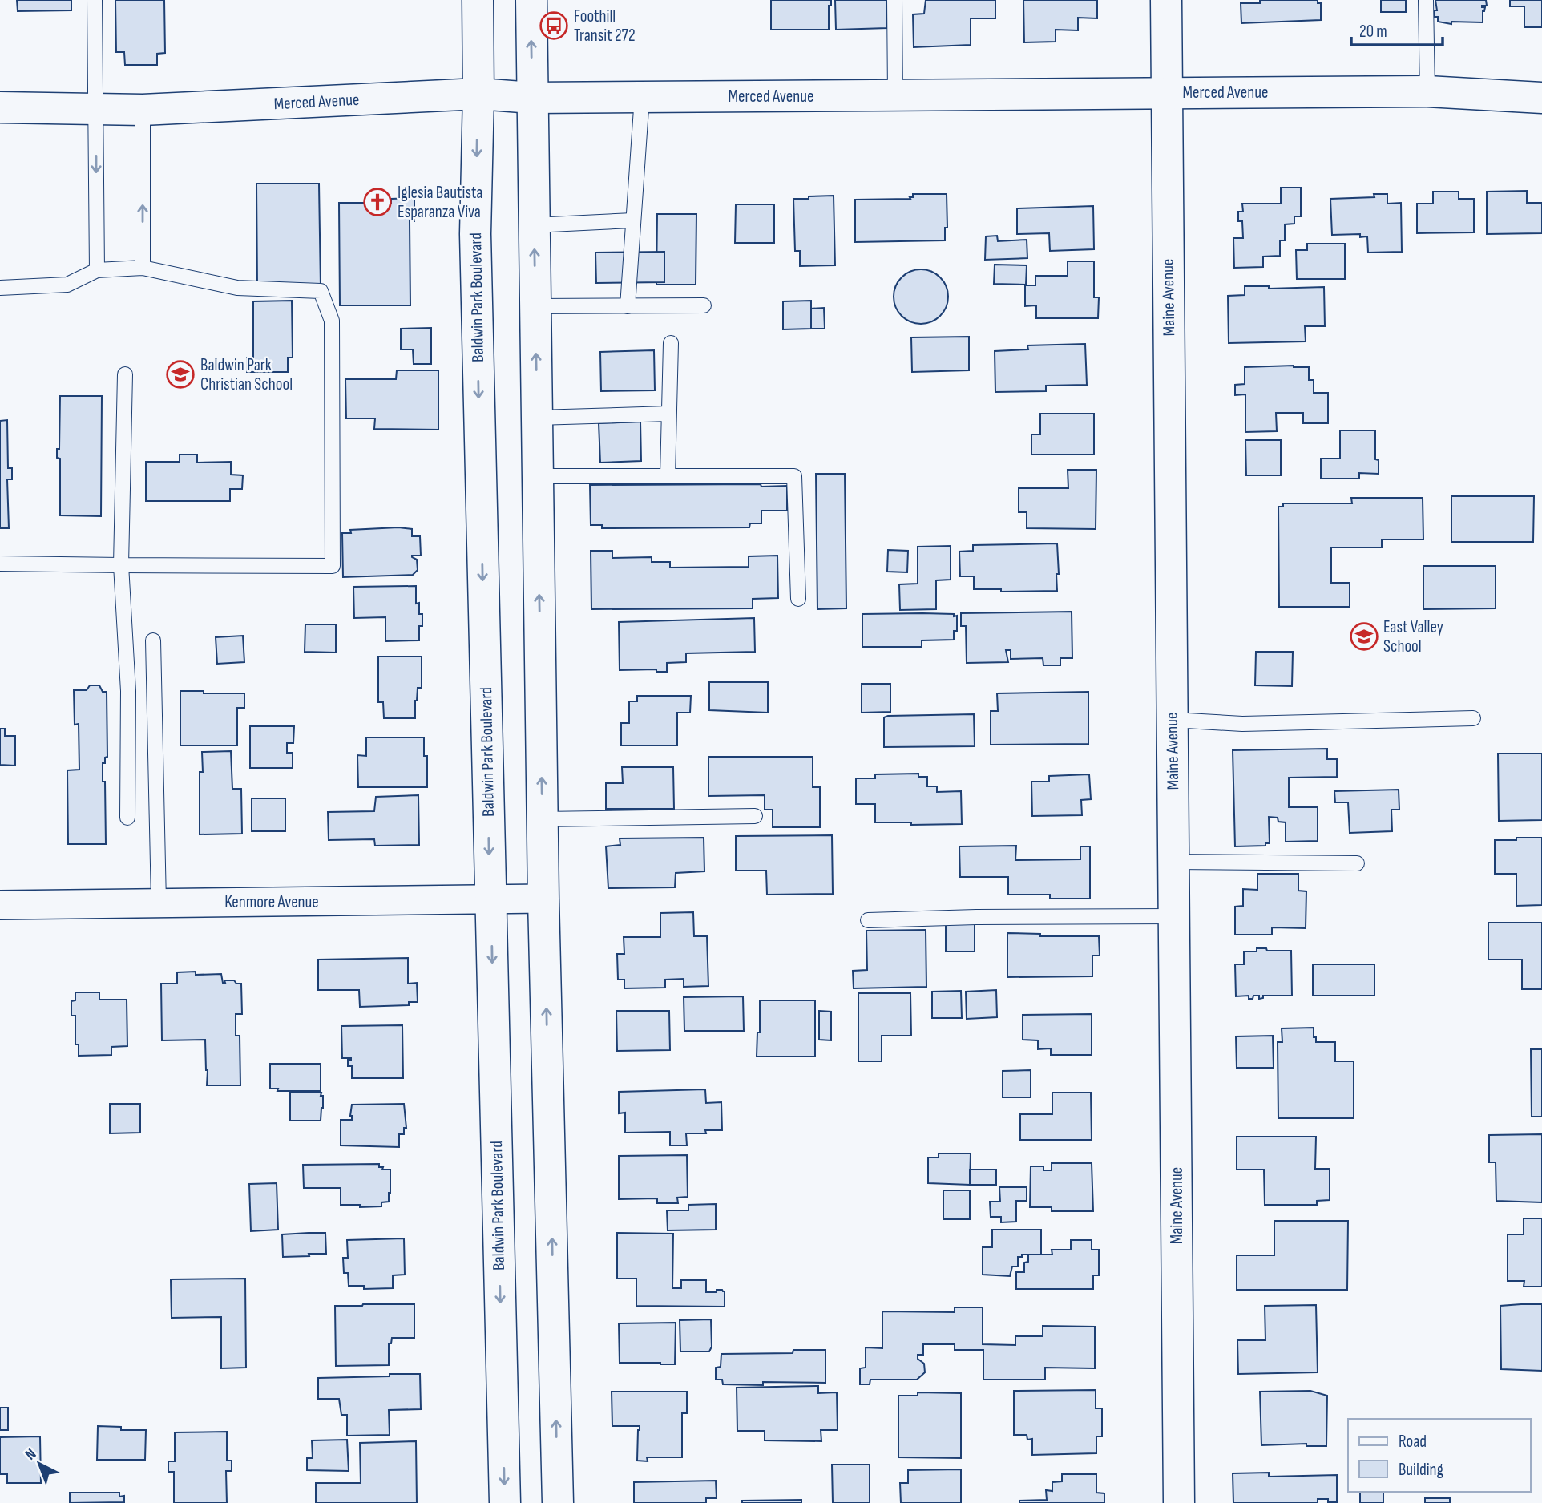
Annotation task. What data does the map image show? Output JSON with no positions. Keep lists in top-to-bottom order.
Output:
{
  "streets": {
    "main road": ["Merced Avenue", "Baldwin Park Boulevard", "Maine Avenue"],
    "street": ["Kenmore Avenue"]
  },
  "crossings": [
    ["Merced Avenue", "Baldwin Park Boulevard"],
    ["Merced Avenue", "Maine Avenue"],
    ["Baldwin Park Boulevard", "Kenmore Avenue"]
  ],
  "places": {
    "bus stop": ["Foothill Transit 272"],
    "church": ["Iglesia Bautista Esparanza Viva"],
    "school or university": ["Baldwin Park Christian School", "East Valley School"]
  },
  "legend": ["Road", "Building"],
  "scale_bar": "20 m",
  "north": "top left"
}
